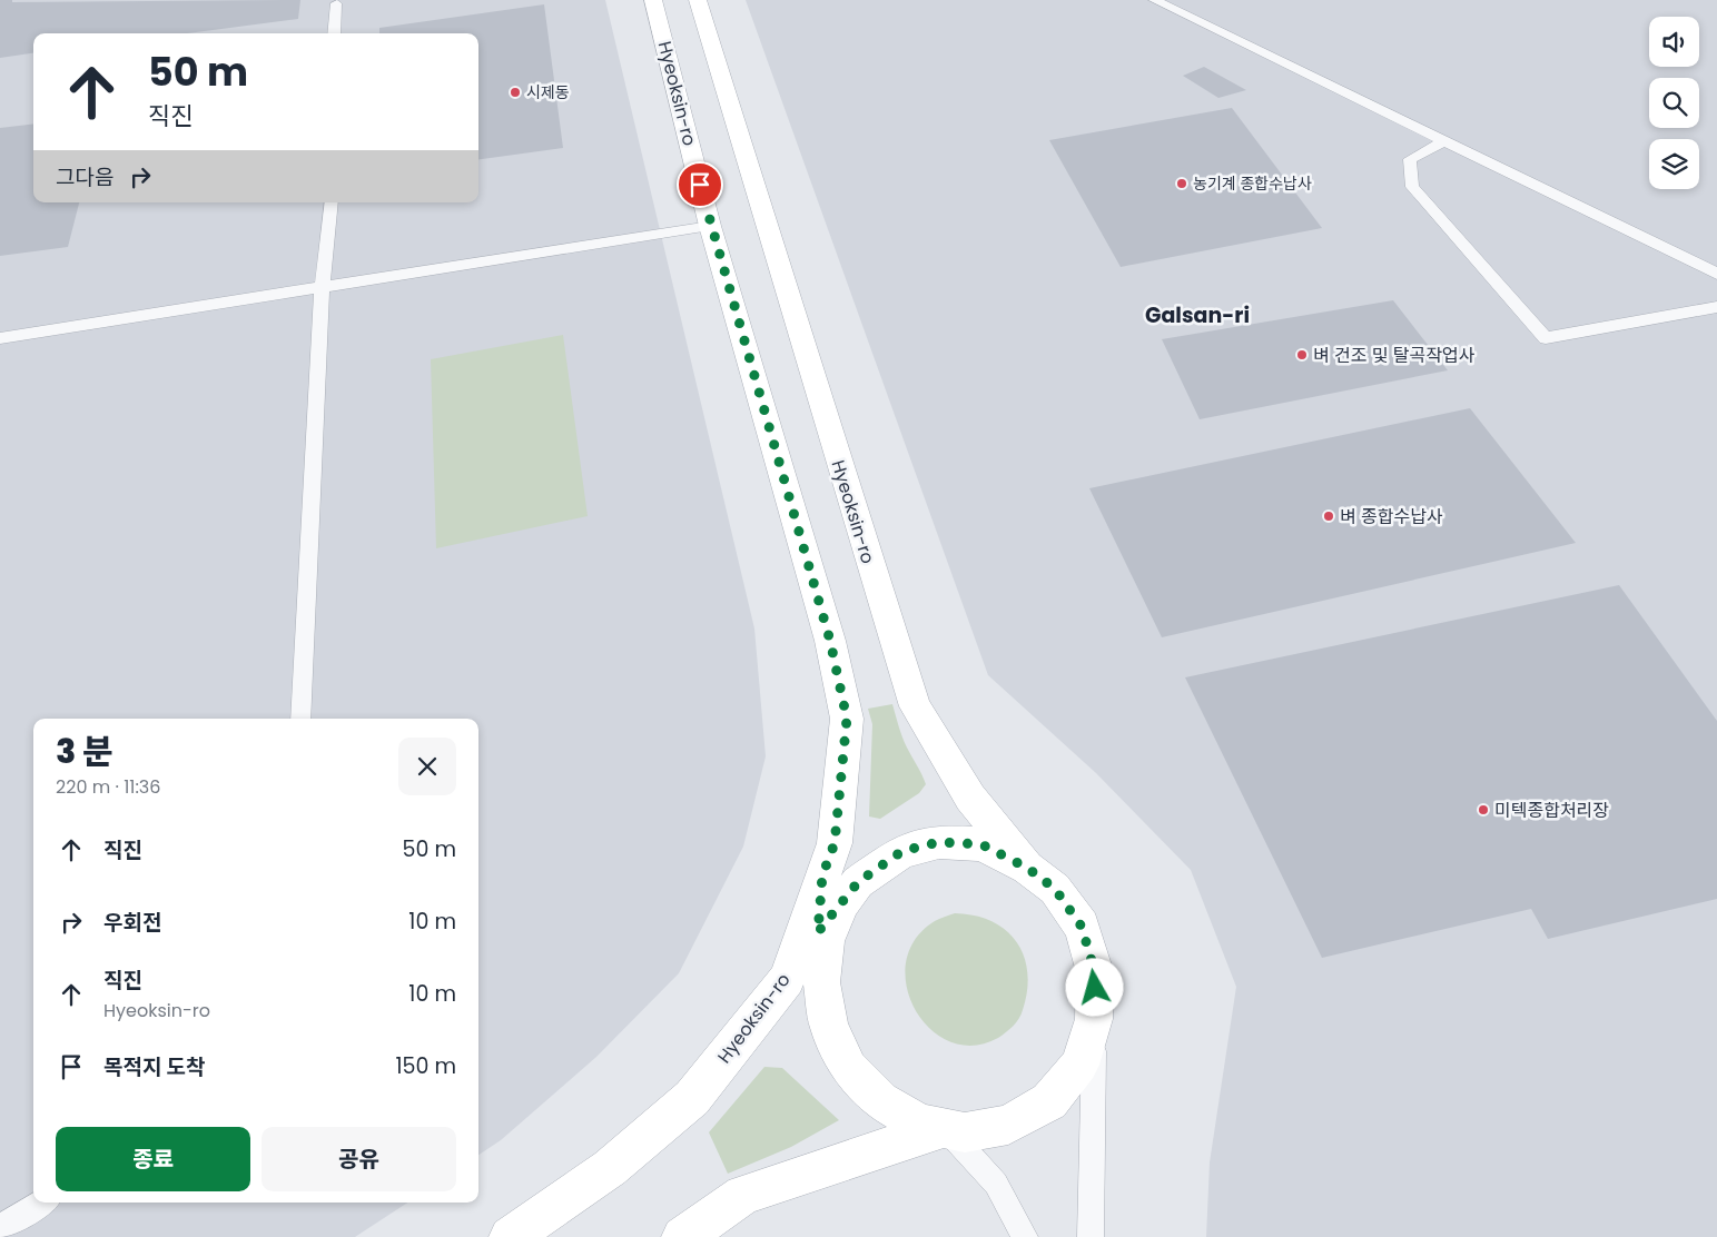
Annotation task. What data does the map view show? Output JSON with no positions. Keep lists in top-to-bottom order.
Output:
{
  "streets": {
    "main road": ["Hyeoksin-ro"]
  },
  "districts": ["Galsan-ri"],
  "places": [
    "시제동",
    "농기계 종합수납사",
    "벼 건조 및 탈곡작업사",
    "벼 종합수납사",
    "미텍종합처리장"
  ],
  "page": {
    "turn": ["50 m", "직진"],
    "then": "그다음",
    "heading": ["3 분", "220 m · 11:36"],
    "list": [
      {
        "name": "직진",
        "value": "50 m"
      },
      {
        "name": "우회전",
        "value": "10 m"
      },
      {
        "name": "직진",
        "note": "Hyeoksin-ro",
        "value": "10 m"
      },
      {
        "name": "목적지 도착",
        "value": "150 m"
      }
    ],
    "buttons": ["종료", "공유"]
  }
}
